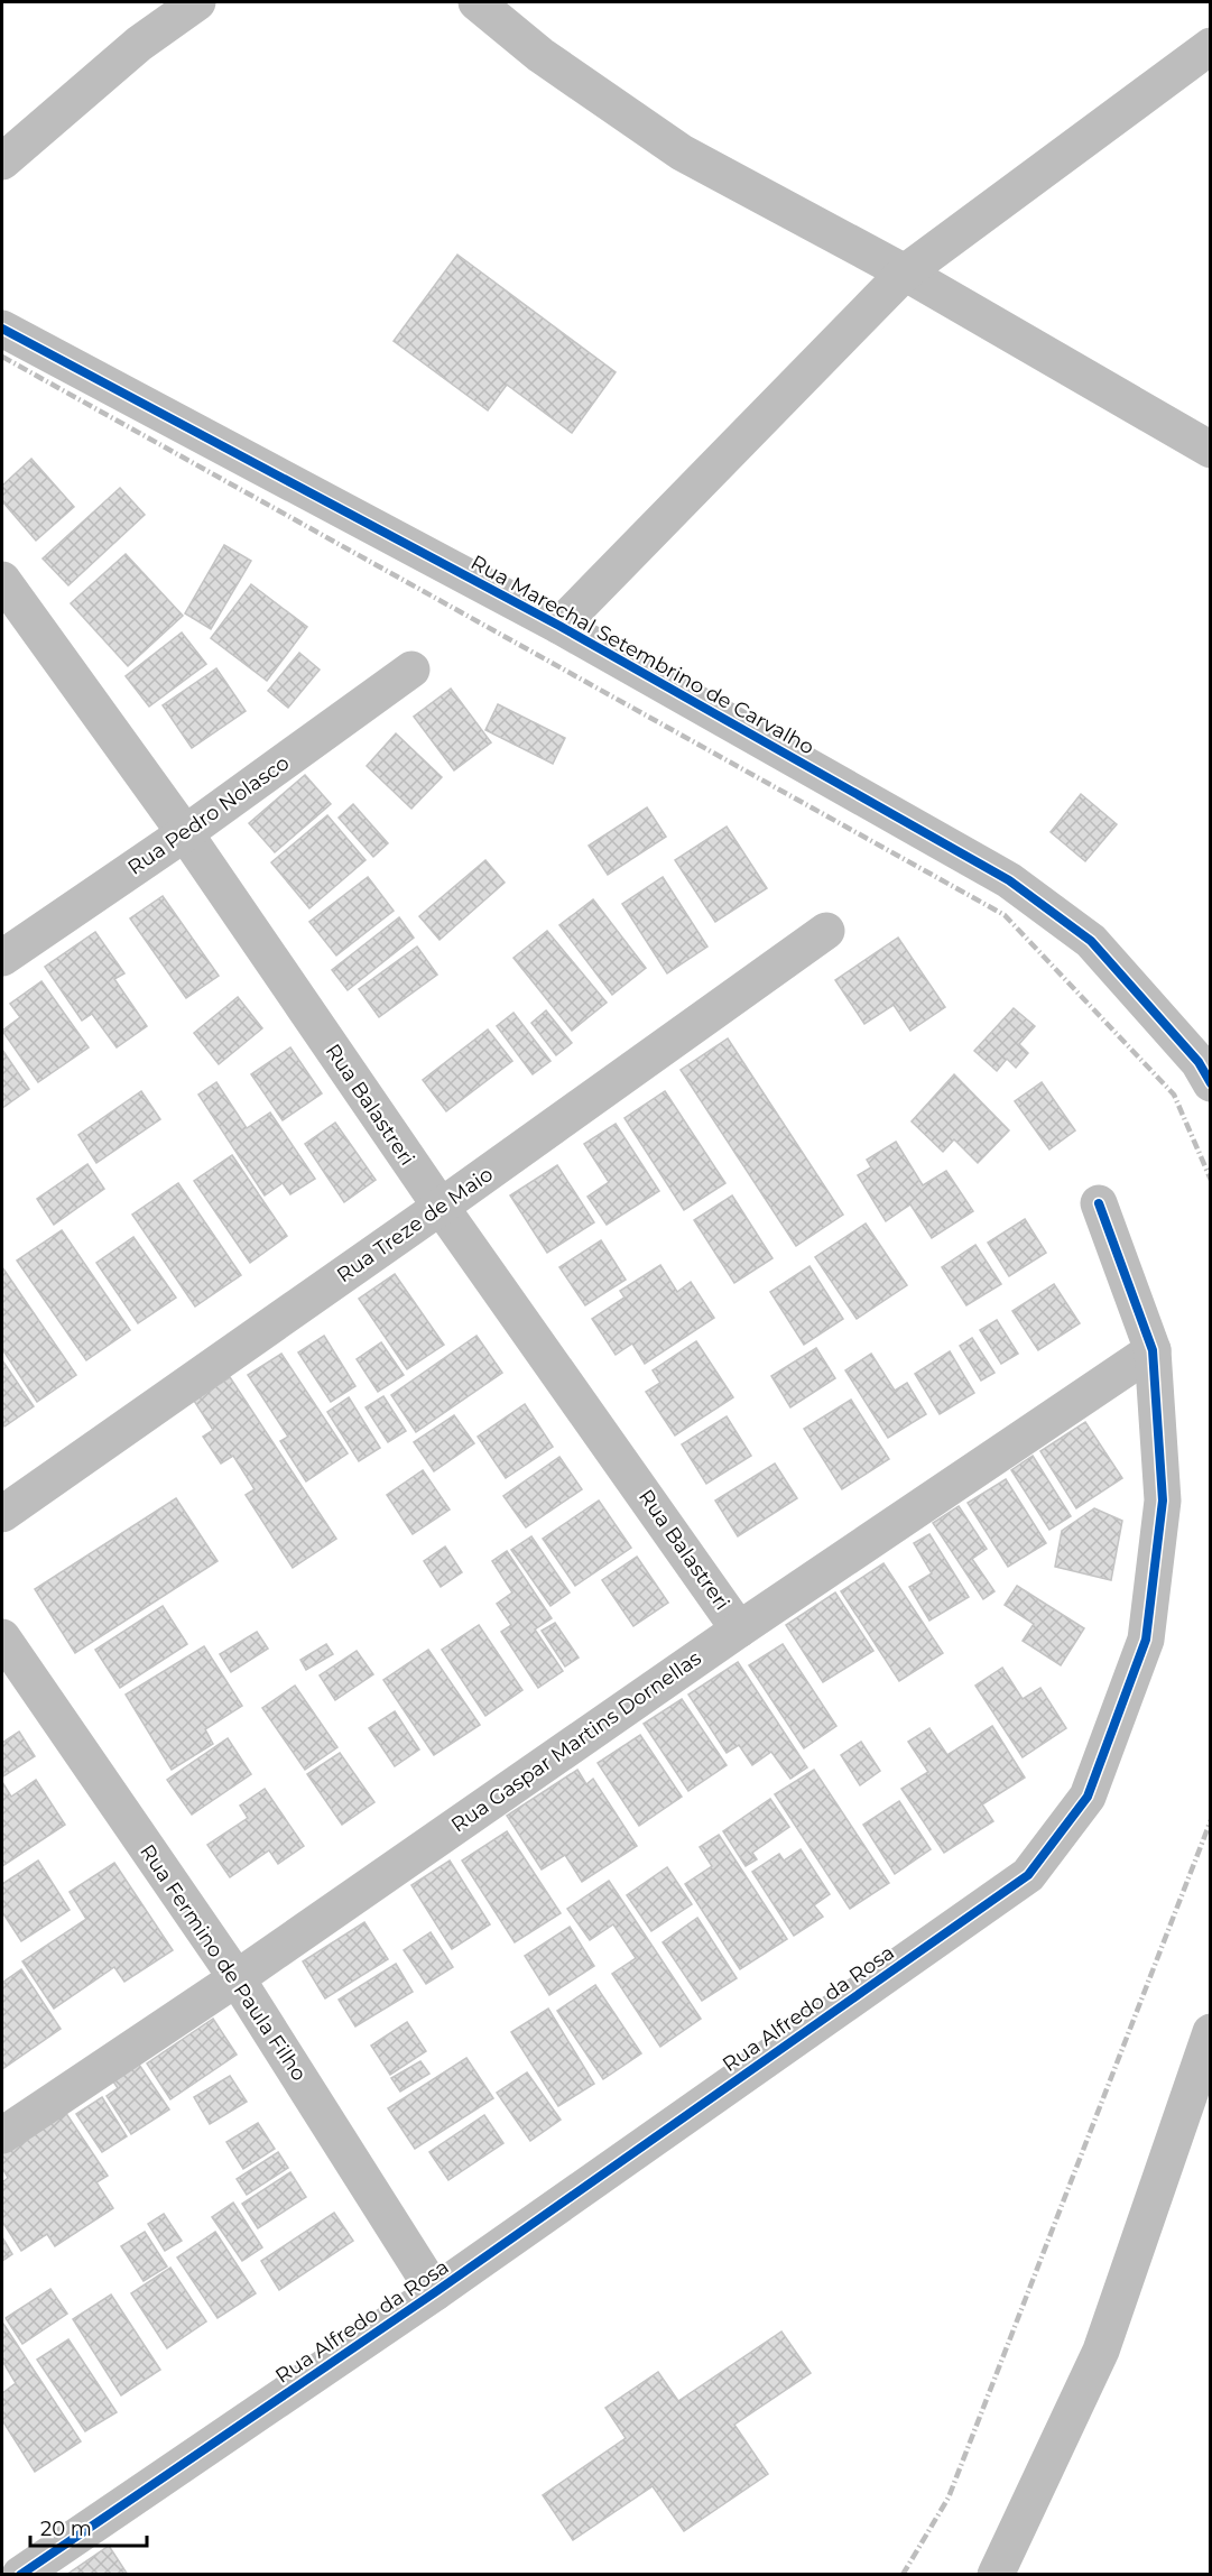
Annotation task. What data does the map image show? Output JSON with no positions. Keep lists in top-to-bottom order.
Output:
{
  "streets": {
    "street": [
      "Rua Marechal Setembrino de Carvalho",
      "Rua Pedro Nolasco",
      "Rua Balastreri",
      "Rua Treze de Maio",
      "Rua Gaspar Martins Dornellas",
      "Rua Fermino de Paula Filho",
      "Rua Alfredo da Rosa"
    ]
  },
  "crossings": [
    ["Rua Pedro Nolasco", "Rua Balastreri"],
    ["Rua Balastreri", "Rua Treze de Maio"],
    ["Rua Balastreri", "Rua Gaspar Martins Dornellas"],
    ["Rua Gaspar Martins Dornellas", "Rua Fermino de Paula Filho"],
    ["Rua Gaspar Martins Dornellas", "Rua Alfredo da Rosa"],
    ["Rua Fermino de Paula Filho", "Rua Alfredo da Rosa"]
  ],
  "scale_bar": "20 m"
}
